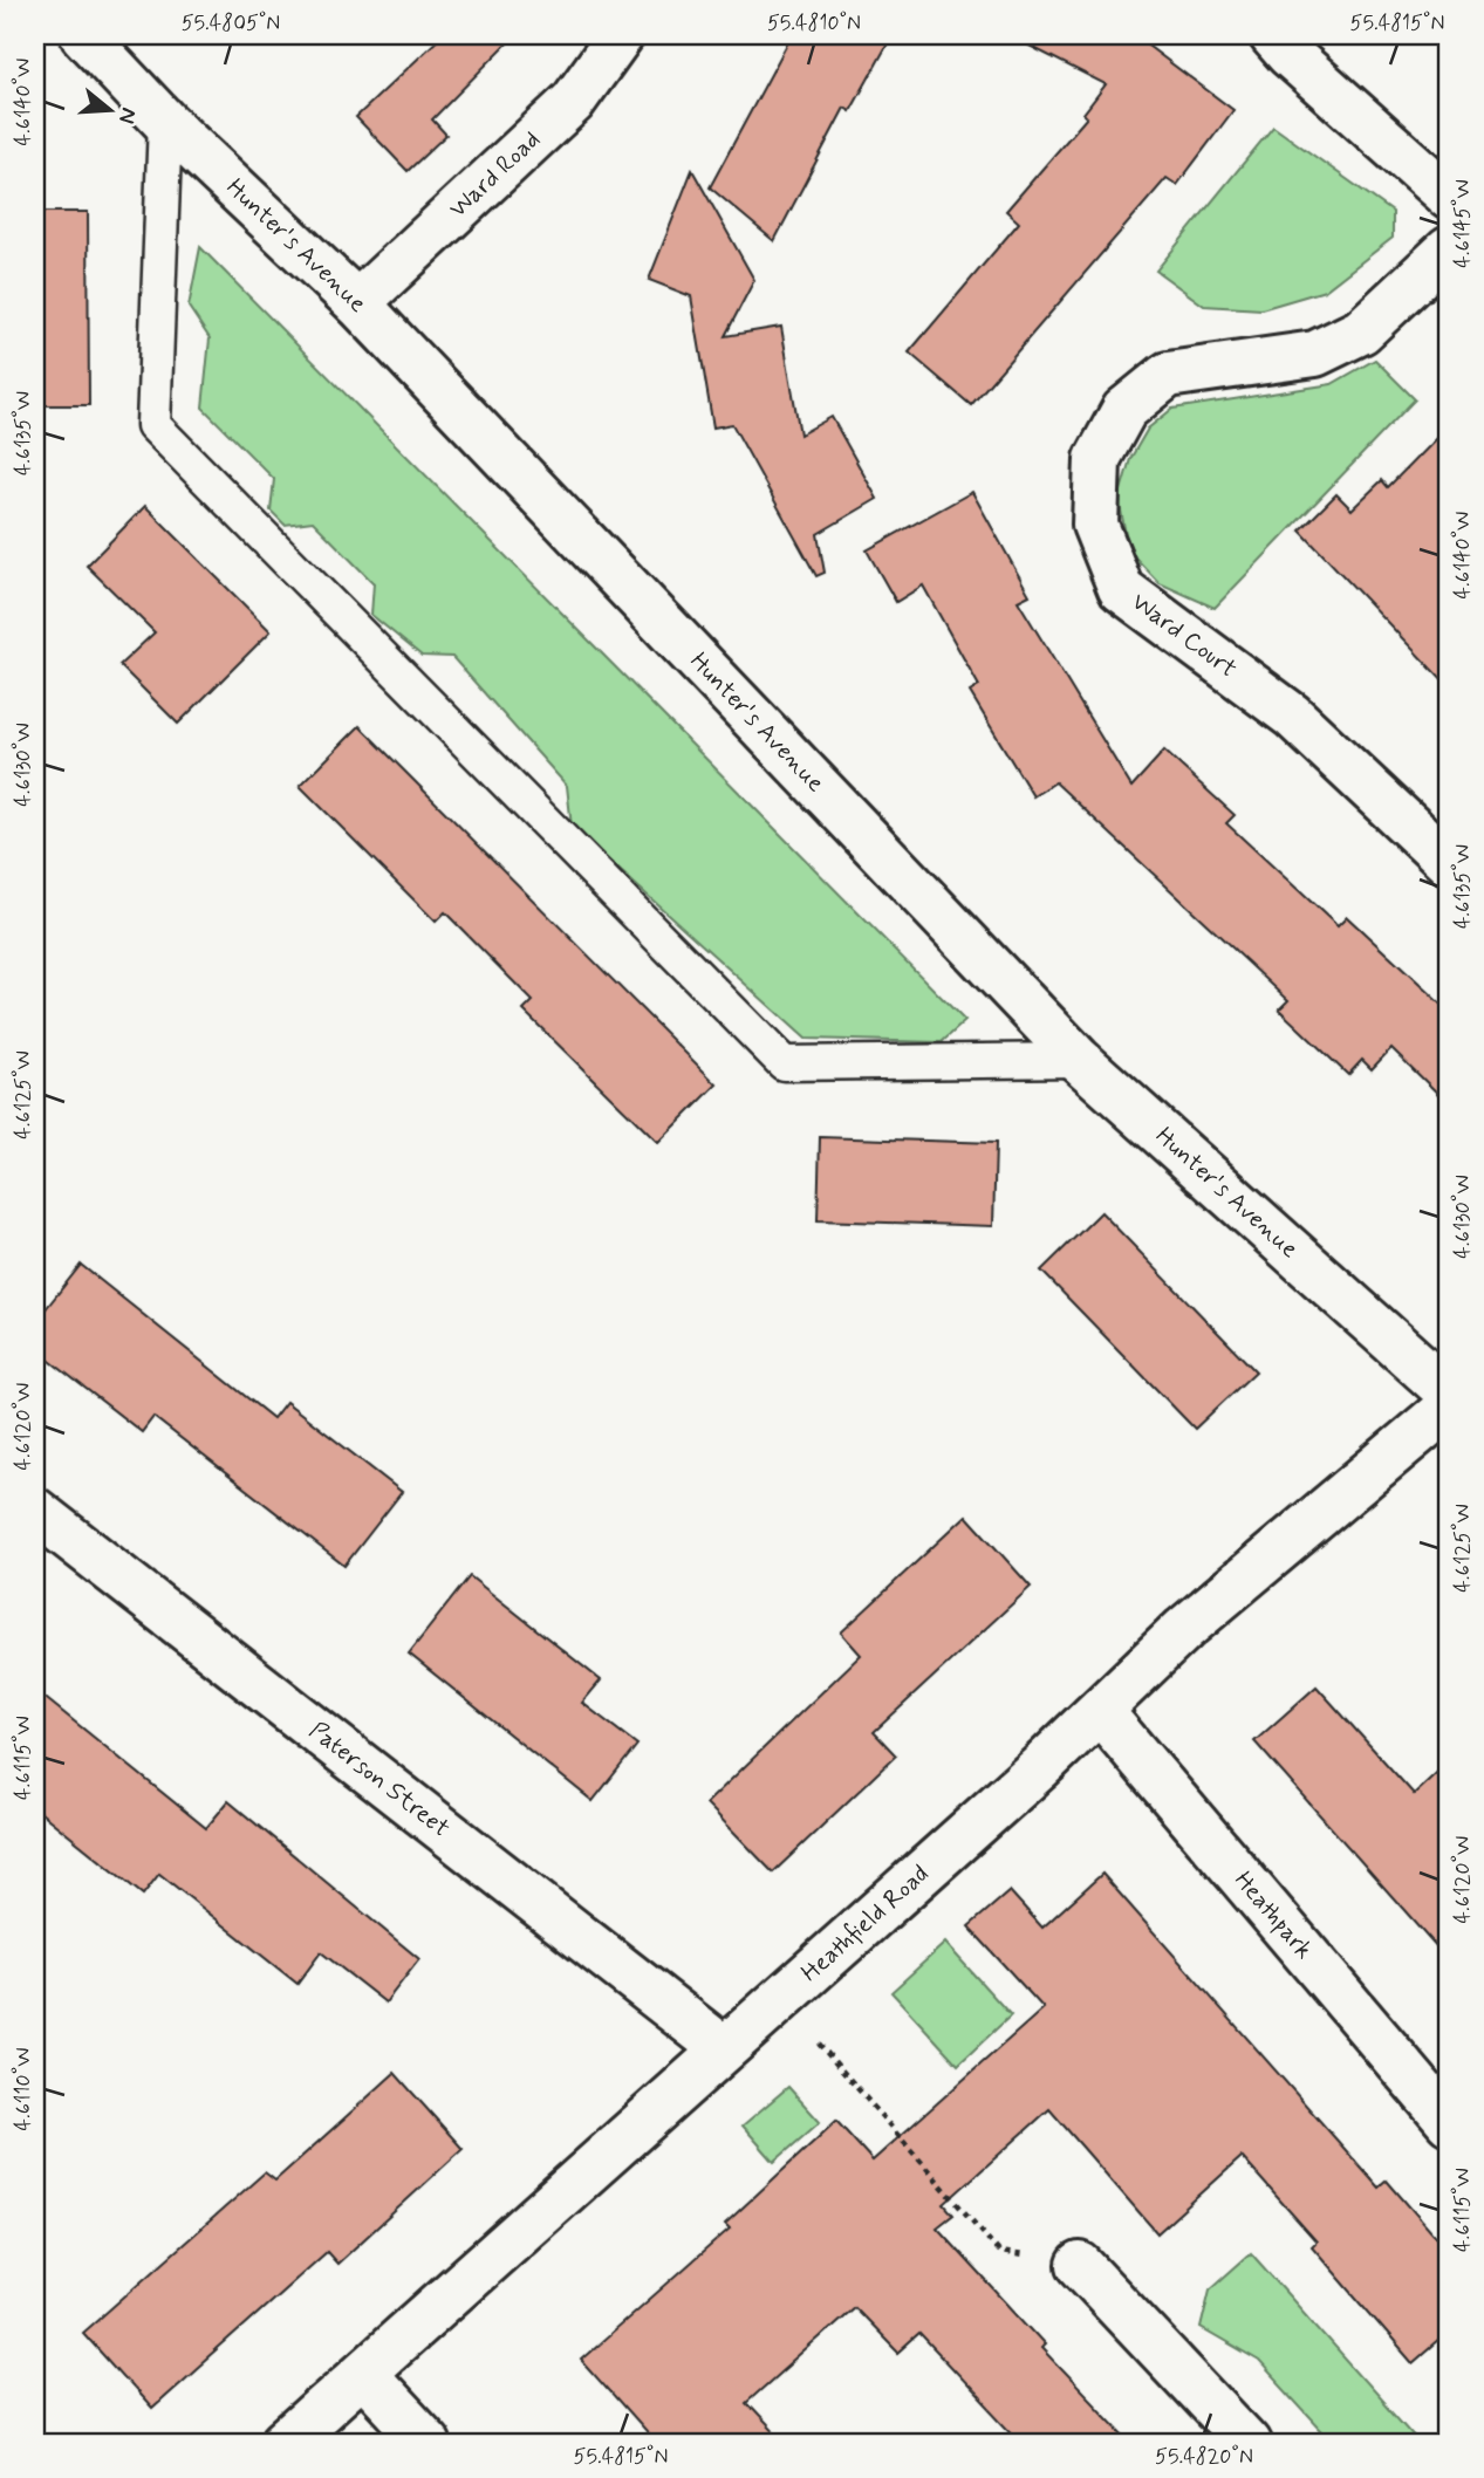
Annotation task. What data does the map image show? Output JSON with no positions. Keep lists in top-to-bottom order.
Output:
{
  "streets": {
    "street": [
      "Ward Road",
      "Hunter's Avenue",
      "Ward Court",
      "Paterson Street",
      "Heathpark",
      "Heathfield Road"
    ]
  },
  "crossings": [
    ["Ward Road", "Hunter's Avenue"],
    ["Paterson Street", "Heathfield Road"],
    ["Heathpark", "Heathfield Road"]
  ],
  "north": "right",
  "coordinates": [
    "55.4805°N",
    "55.4810°N",
    "55.4815°N",
    "4.6140°W",
    "4.6145°W",
    "4.6135°W",
    "4.6130°W",
    "4.6125°W",
    "4.6120°W",
    "4.6115°W",
    "4.6110°W",
    "55.4820°N"
  ]
}
